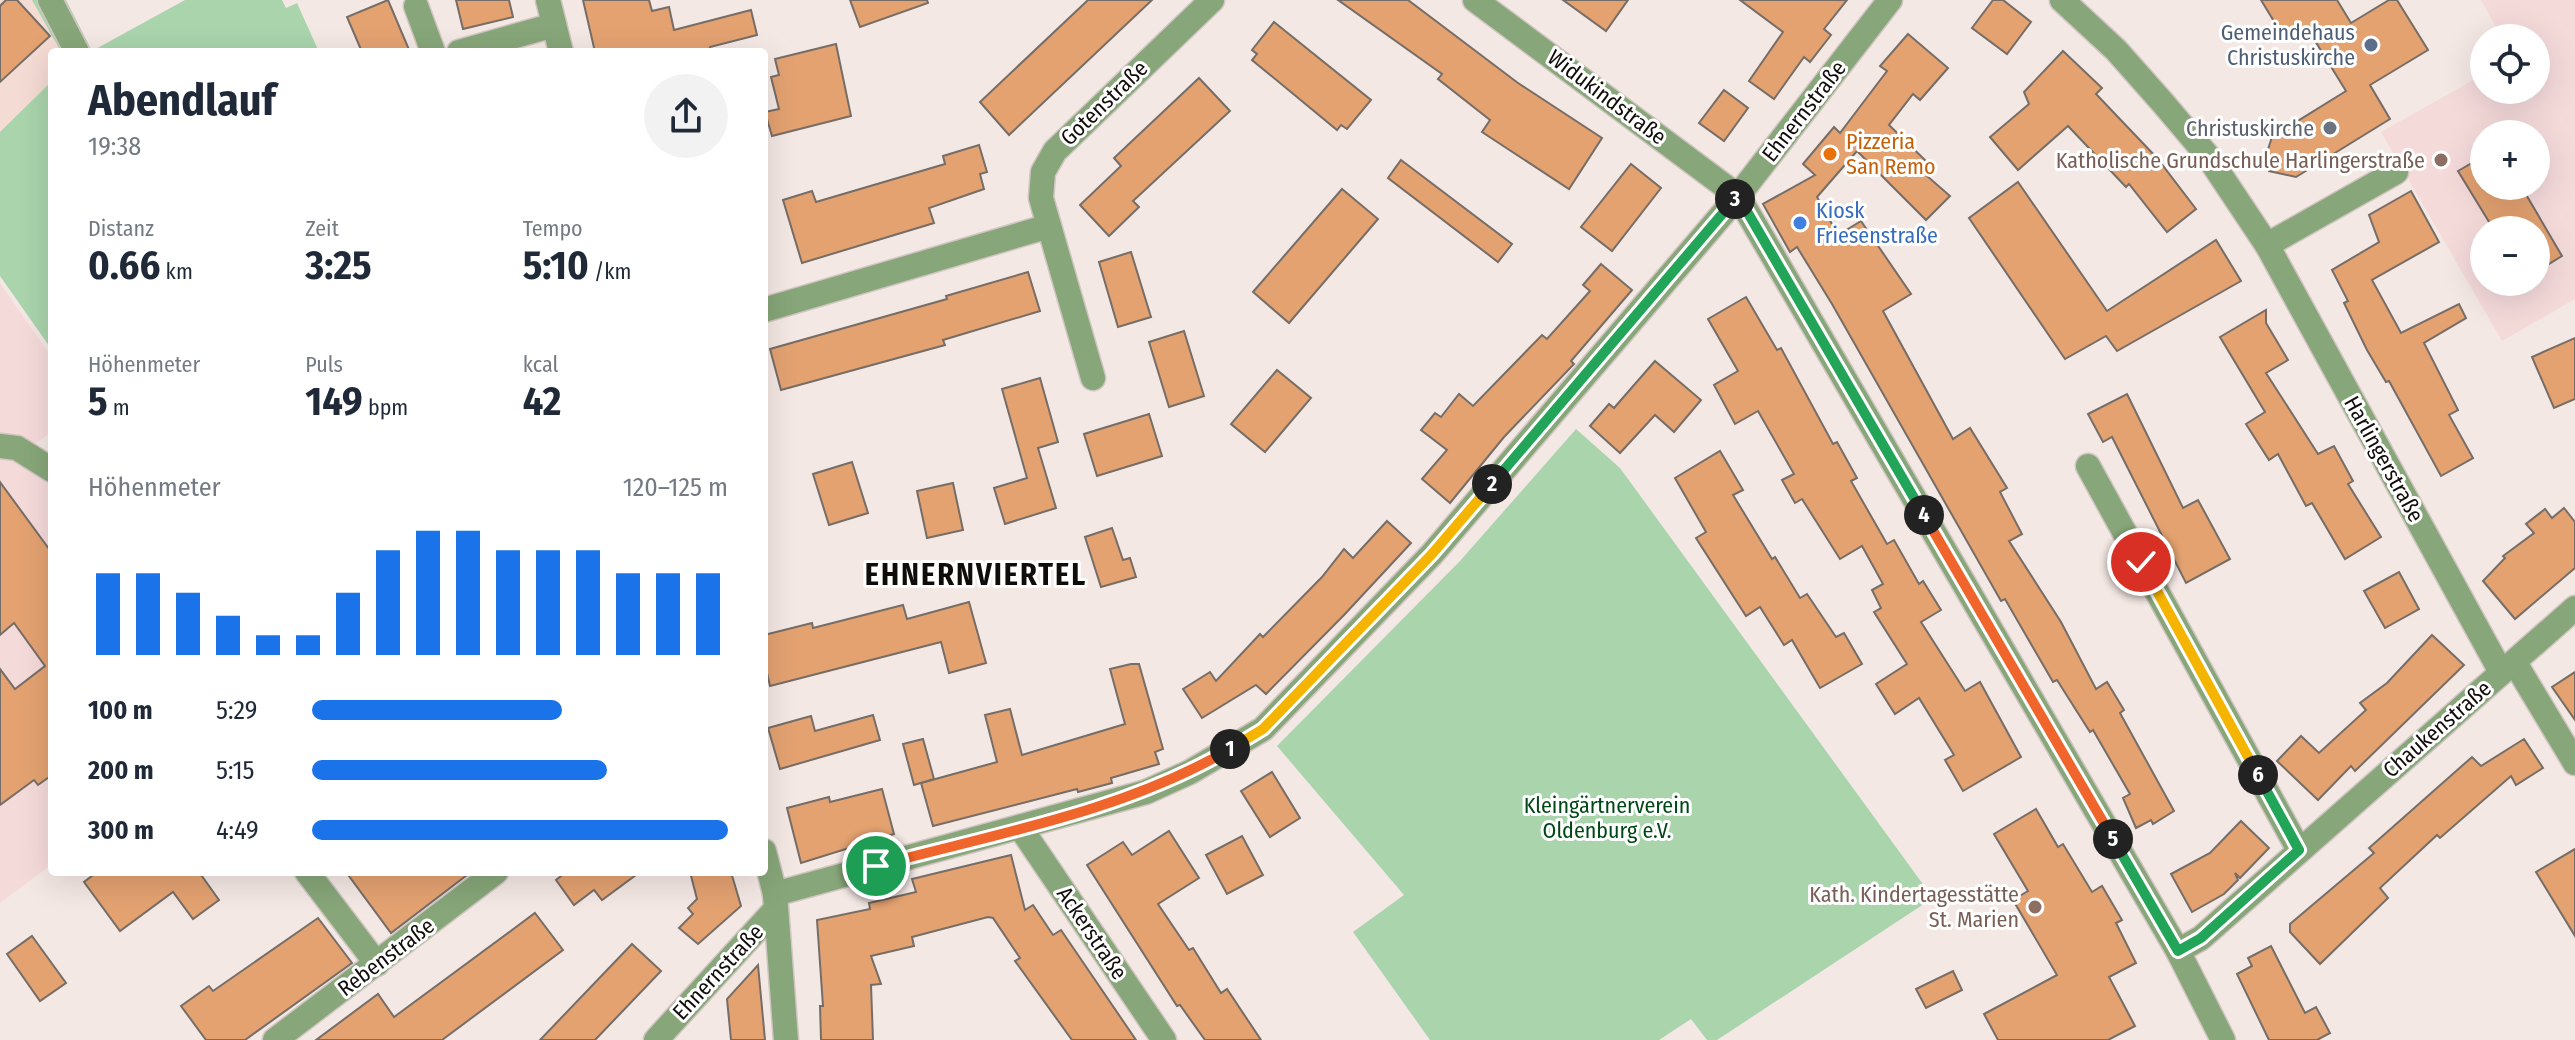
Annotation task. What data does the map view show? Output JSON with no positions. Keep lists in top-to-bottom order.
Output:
{
  "streets": {
    "street": [
      "Widukindstraße",
      "Gotenstraße",
      "Ehnernstraße",
      "Harlingerstraße",
      "Chaukenstraße",
      "Ackerstraße",
      "Rebenstraße"
    ]
  },
  "crossings": [
    ["Widukindstraße", "Ehnernstraße"],
    ["Ehnernstraße", "Ackerstraße"],
    ["Harlingerstraße", "Chaukenstraße"]
  ],
  "districts": ["EHNERNVIERTEL"],
  "parks": ["Kleingärtnerverein Oldenburg e.V."],
  "places": [
    "Gemeindehaus Christuskirche",
    "Christuskirche",
    "Pizzeria San Remo",
    "Katholische Grundschule Harlingerstraße",
    "Kiosk Friesenstraße",
    "Kath. Kindertagesstätte St. Marien"
  ],
  "page": {
    "map_buttons": ["+", "−"],
    "heading": ["Abendlauf", "19:38"],
    "pins": [
      "3",
      "2",
      "4",
      "1",
      "6",
      "5"
    ],
    "stats": [
      ["Distanz", "0.66 km"],
      ["Zeit", "3:25"],
      ["Tempo", "5:10 /km"],
      ["Höhenmeter", "5 m"],
      ["Puls", "149 bpm"],
      ["kcal", "42"]
    ],
    "chart": ["Höhenmeter", "120–125 m"],
    "list": [
      {
        "name": "100 m",
        "note": "5:29"
      },
      {
        "name": "200 m",
        "note": "5:15"
      },
      {
        "name": "300 m",
        "note": "4:49"
      }
    ]
  }
}
